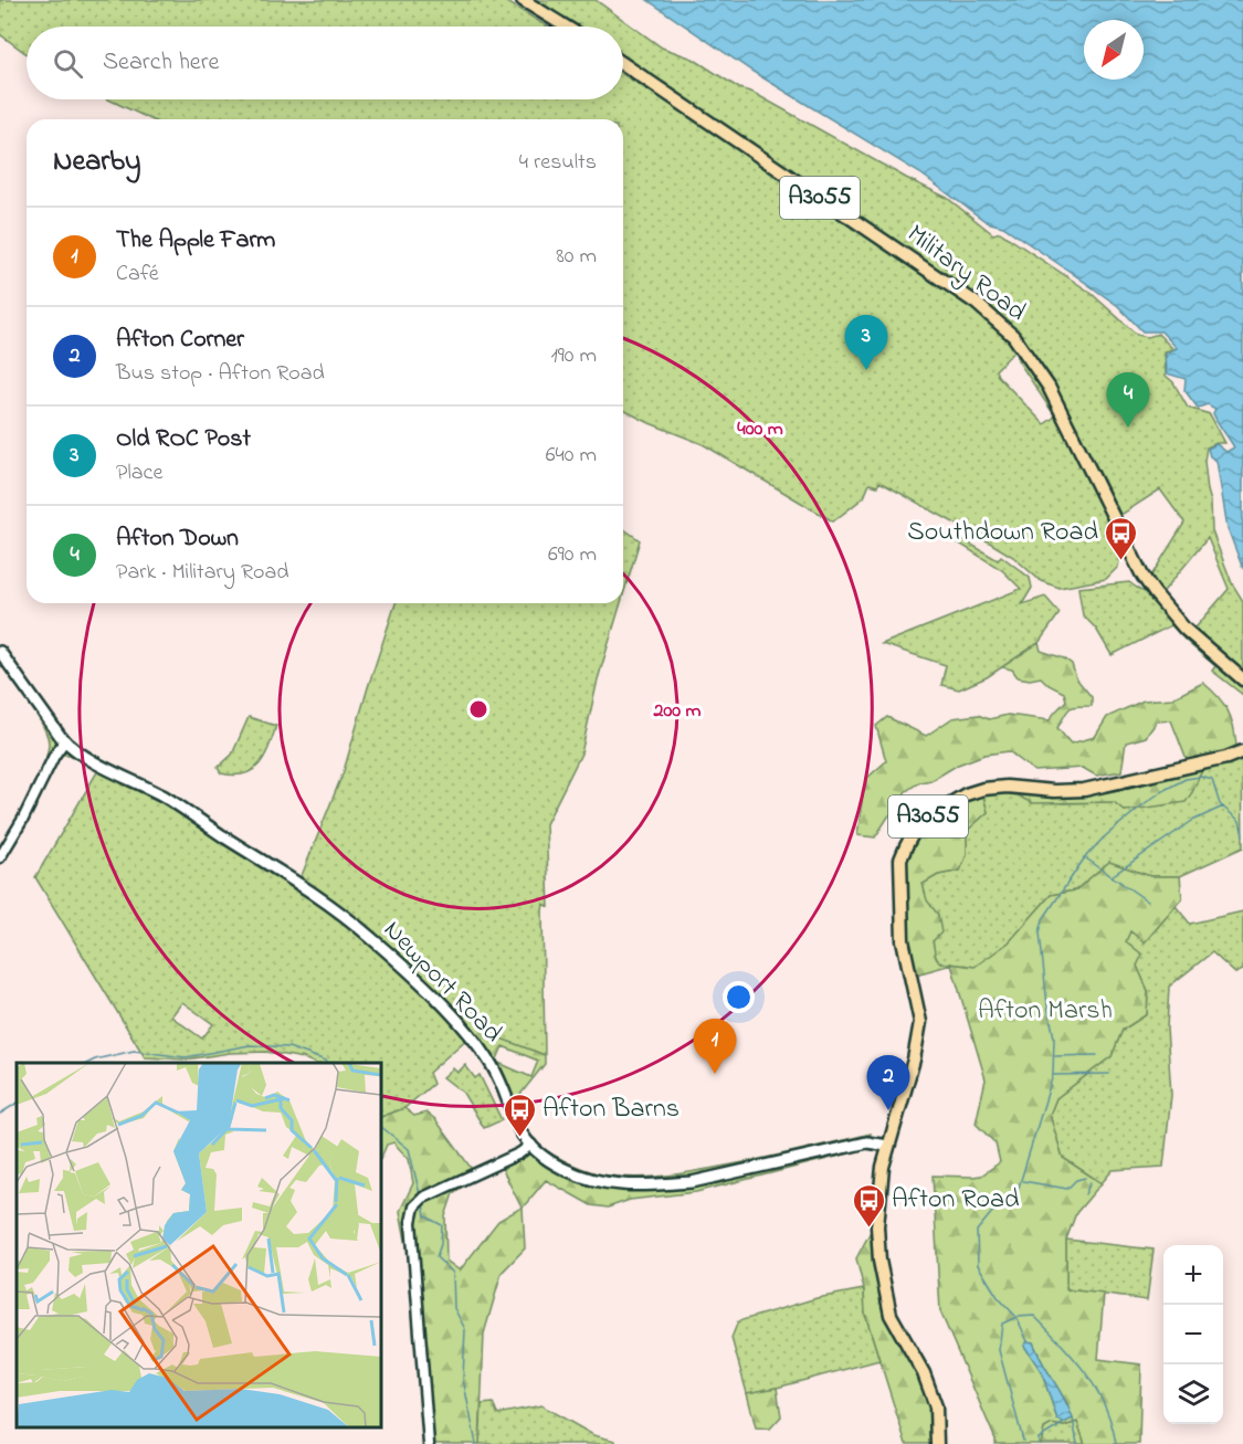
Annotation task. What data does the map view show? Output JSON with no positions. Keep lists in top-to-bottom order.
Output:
{
  "streets": {
    "main road": ["A3055", "Military Road", "Newport Road"]
  },
  "crossings": [
    ["A3055", "Newport Road"]
  ],
  "parks": ["Afton Marsh"],
  "places": {
    "bus stop": ["Southdown Road", "Afton Barns", "Afton Road"]
  },
  "north": "bottom left",
  "page": {
    "search": "Search here",
    "heading": ["Nearby", "4 results"],
    "list": [
      {
        "mark": "1",
        "name": "The Apple Farm",
        "note": "Café",
        "value": "80 m"
      },
      {
        "mark": "2",
        "name": "Afton Corner",
        "note": "Bus stop · Afton Road",
        "value": "190 m"
      },
      {
        "mark": "3",
        "name": "Old ROC Post",
        "note": "Place",
        "value": "640 m"
      },
      {
        "mark": "4",
        "name": "Afton Down",
        "note": "Park · Military Road",
        "value": "690 m"
      }
    ],
    "pins": [
      "3",
      "4",
      "1",
      "2"
    ],
    "map_buttons": ["+", "−"]
  },
  "rings": ["400 m", "200 m"]
}
